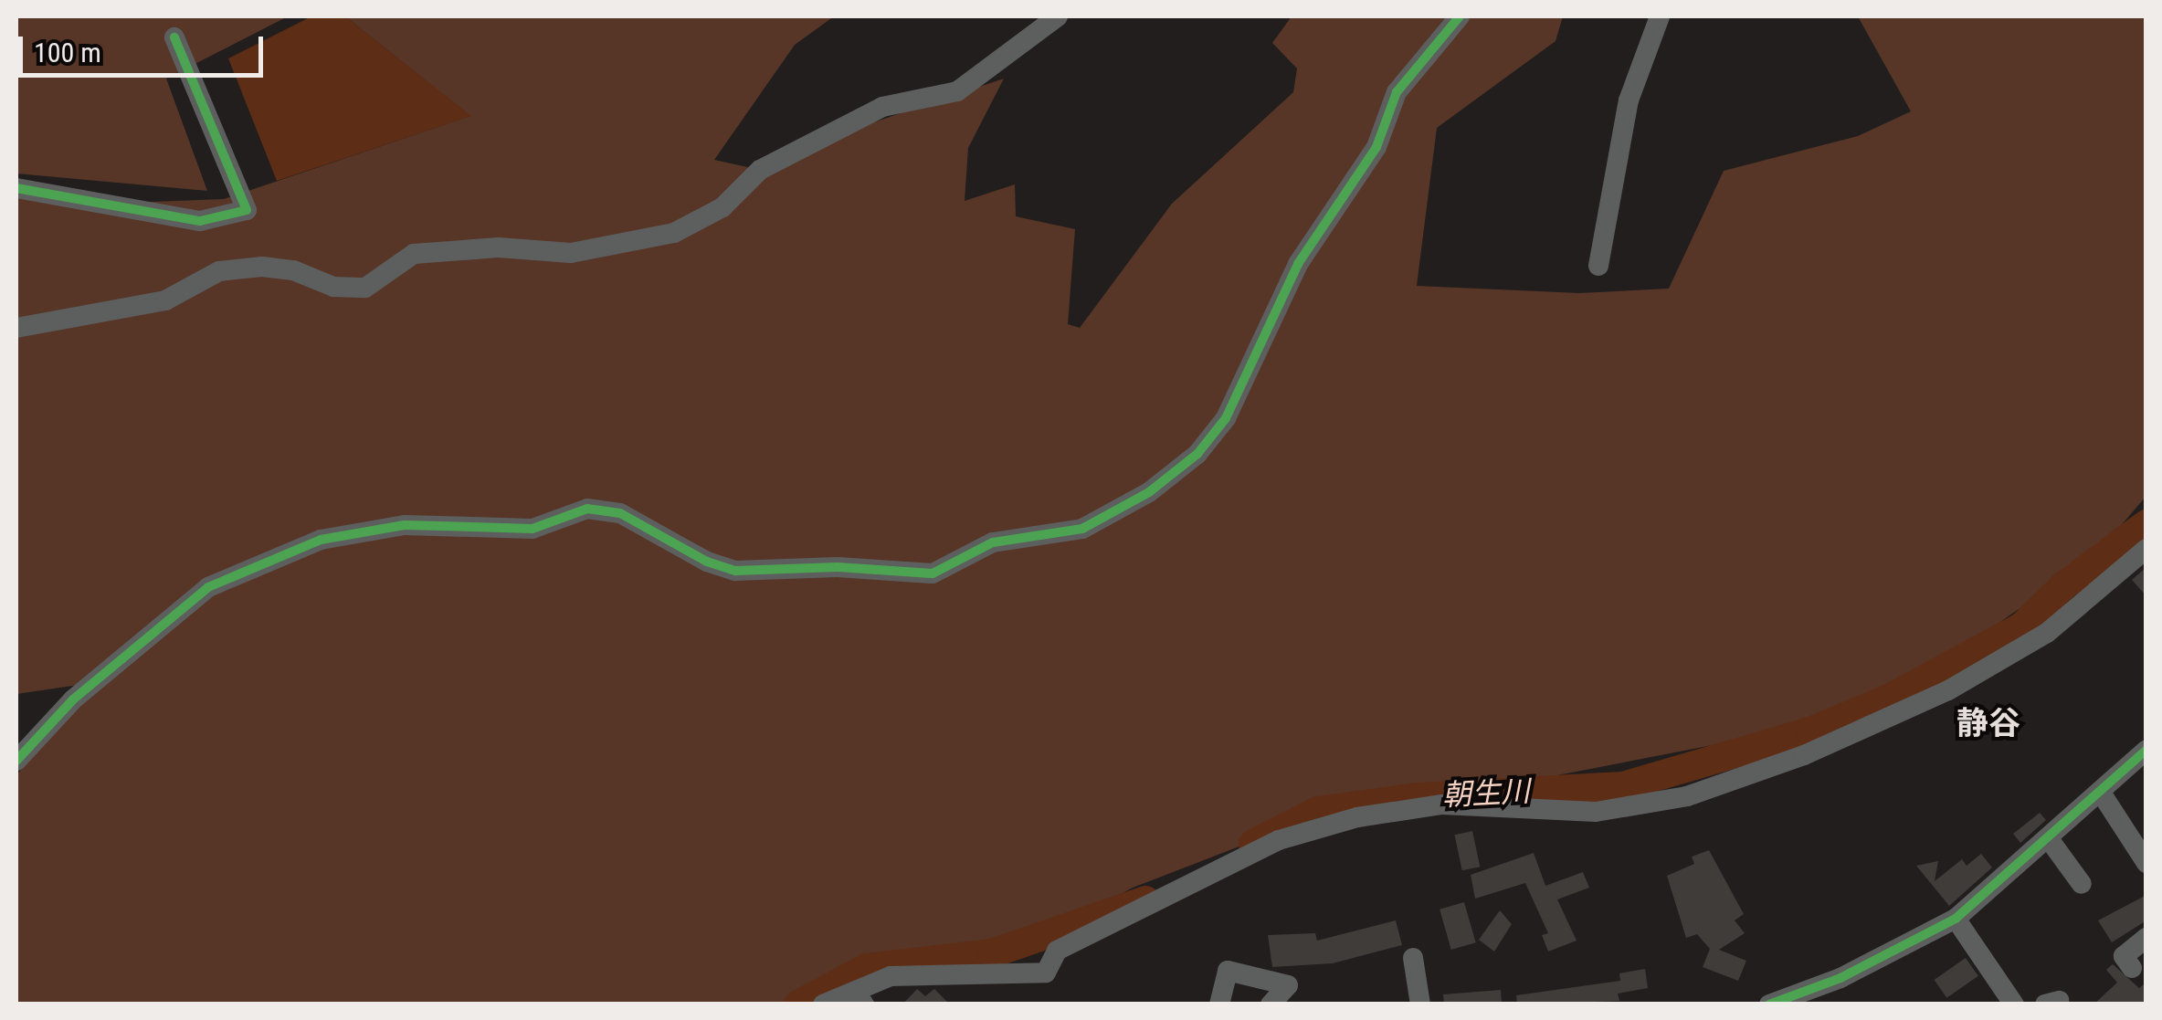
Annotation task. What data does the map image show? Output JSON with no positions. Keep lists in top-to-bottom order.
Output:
{
  "districts": ["静谷"],
  "water": ["朝生川"],
  "scale_bar": "100 m"
}
